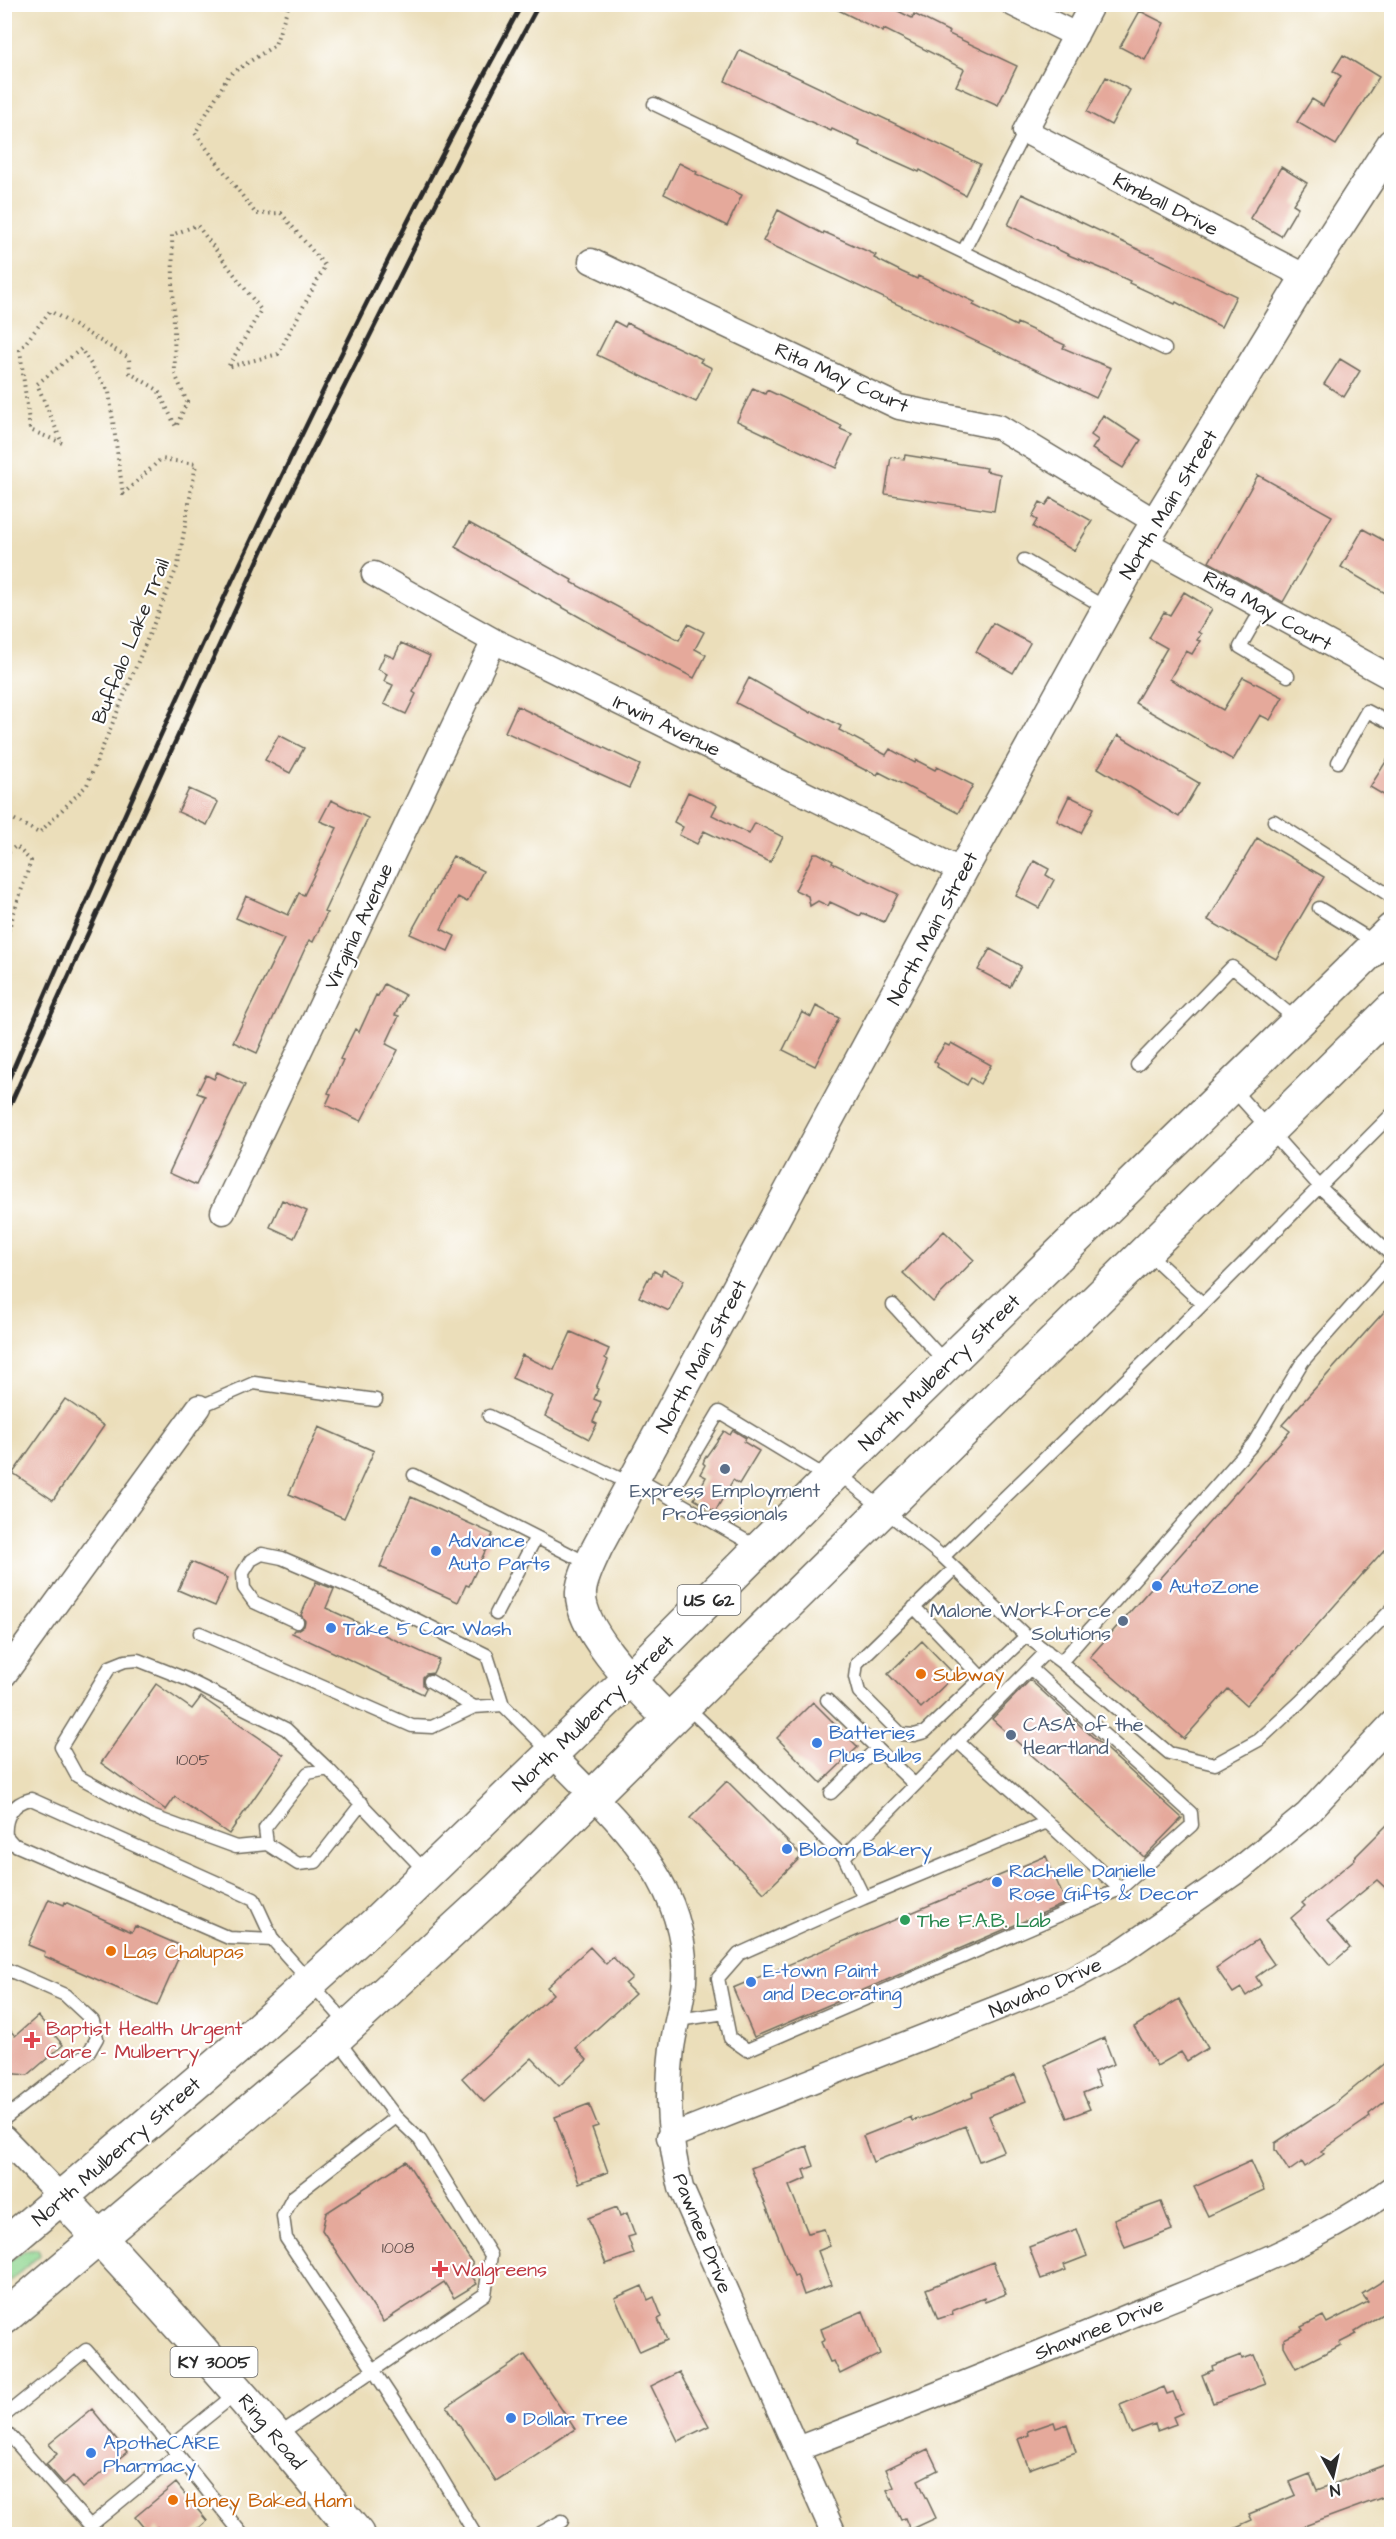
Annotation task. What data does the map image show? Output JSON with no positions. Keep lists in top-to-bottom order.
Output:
{
  "streets": {
    "main road": [
      "North Mulberry Street",
      "US 62",
      "KY 3005",
      "Ring Road"
    ],
    "street": [
      "Kimball Drive",
      "Rita May Court",
      "North Main Street",
      "Irwin Avenue",
      "Virginia Avenue",
      "Navaho Drive",
      "Pawnee Drive",
      "Shawnee Drive"
    ],
    "path": ["Buffalo Lake Trail"]
  },
  "crossings": [
    ["Kimball Drive", "North Main Street"],
    ["Rita May Court", "North Main Street"],
    ["North Main Street", "Irwin Avenue"],
    ["North Main Street", "North Mulberry Street"],
    ["North Main Street", "US 62"],
    ["Irwin Avenue", "Virginia Avenue"],
    ["North Mulberry Street", "Pawnee Drive"],
    ["North Mulberry Street", "Ring Road"],
    ["US 62", "Pawnee Drive"],
    ["US 62", "Ring Road"],
    ["Navaho Drive", "Pawnee Drive"],
    ["Pawnee Drive", "Shawnee Drive"]
  ],
  "places": {
    "other": [
      "Express Employment Professionals",
      "Advance Auto Parts",
      "AutoZone",
      "Malone Workforce Solutions",
      "Take 5 Car Wash",
      "Subway",
      "CASA of the Heartland",
      "Batteries Plus Bulbs",
      "Bloom Bakery",
      "Rachelle Danielle Rose Gifts & Decor",
      "The F.A.B. Lab",
      "Las Chalupas",
      "E-town Paint and Decorating",
      "Dollar Tree",
      "ApotheCARE Pharmacy",
      "Honey Baked Ham"
    ],
    "health": ["Baptist Health Urgent Care - Mulberry", "Walgreens"]
  },
  "house_numbers": ["1005", "1008"],
  "north": "bottom"
}
